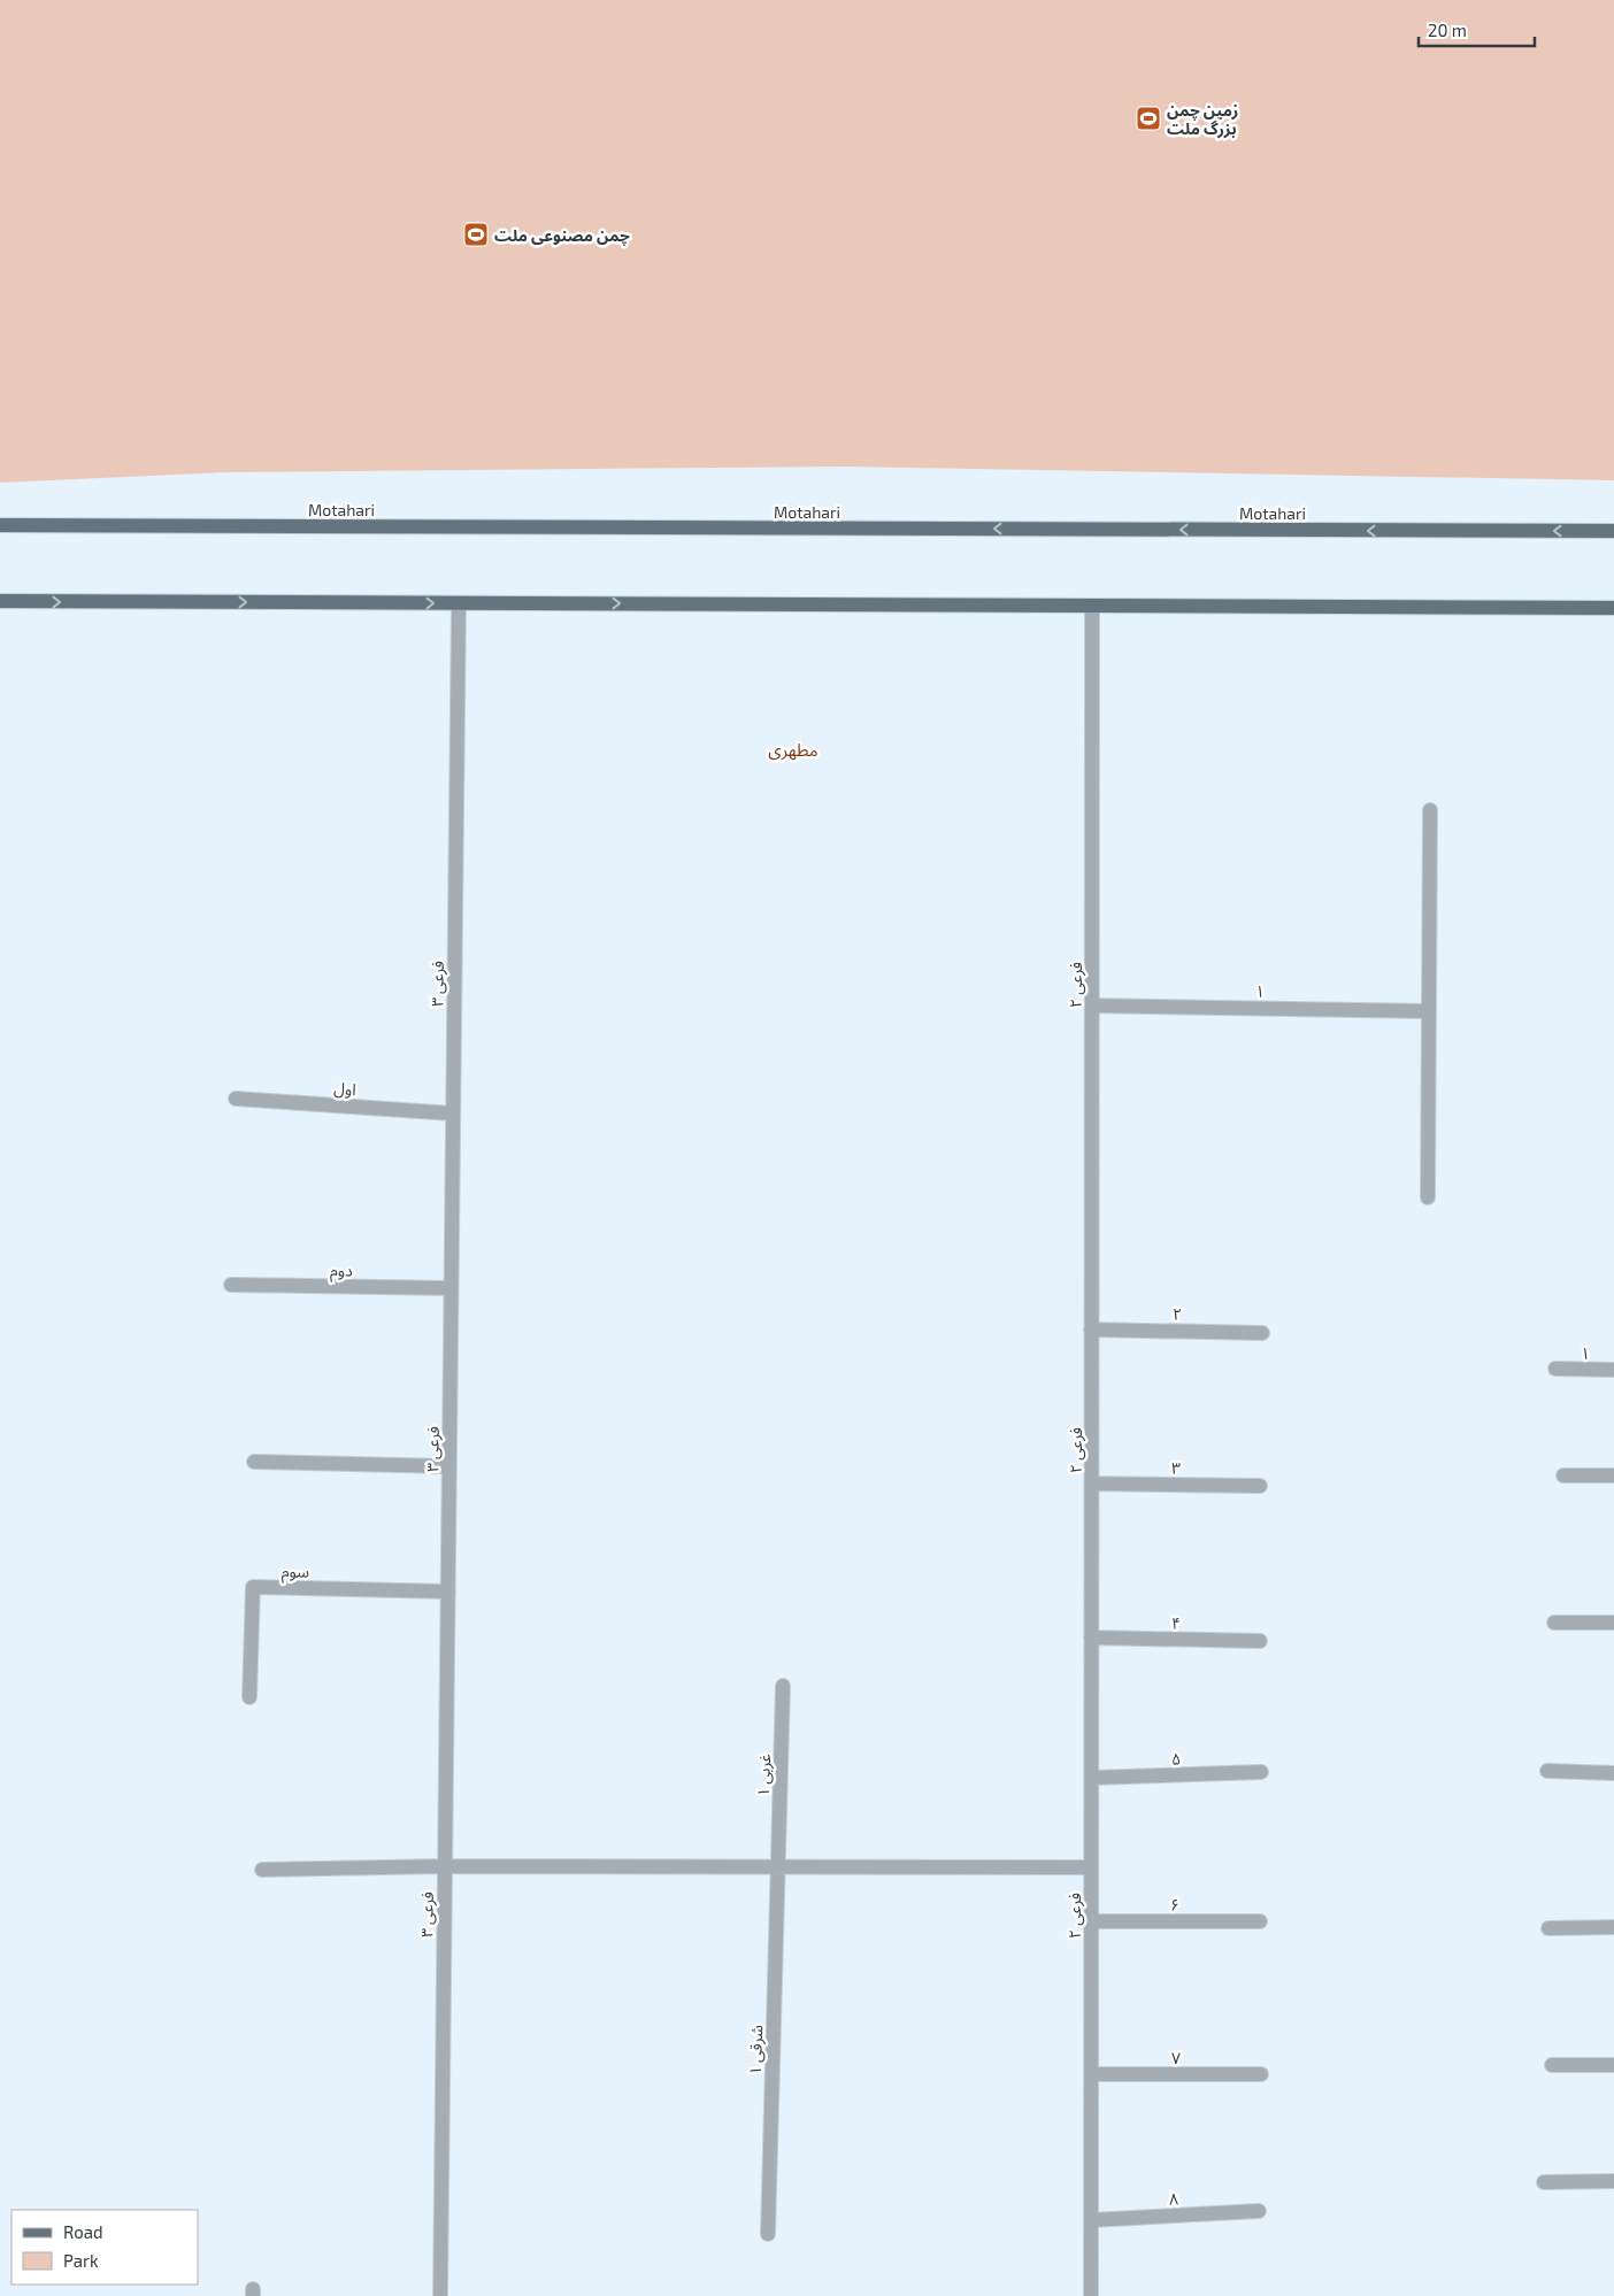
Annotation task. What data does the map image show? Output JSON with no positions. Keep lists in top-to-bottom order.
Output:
{
  "streets": {
    "main road": ["Motahari"],
    "street": [
      "فرعی ۳",
      "فرعی ۲",
      "۱",
      "اول",
      "دوم",
      "۲",
      "۳",
      "سوم",
      "۴",
      "۵",
      "۱ غربی",
      "۶",
      "۱ شرقی",
      "۷",
      "۸"
    ]
  },
  "crossings": [
    ["فرعی ۳", "اول"],
    ["فرعی ۳", "دوم"],
    ["فرعی ۳", "سوم"],
    ["فرعی ۲", "۱"],
    ["فرعی ۲", "۲"],
    ["فرعی ۲", "۳"],
    ["فرعی ۲", "۴"],
    ["فرعی ۲", "۵"],
    ["فرعی ۲", "۶"],
    ["فرعی ۲", "۷"],
    ["فرعی ۲", "۸"],
    ["۱ غربی", "۱ شرقی"]
  ],
  "districts": ["مطهری"],
  "places": {
    "sports": ["زمین چمن بزرگ ملت", "چمن مصنوعی ملت"]
  },
  "legend": ["Road", "Park"],
  "scale_bar": "20 m"
}
